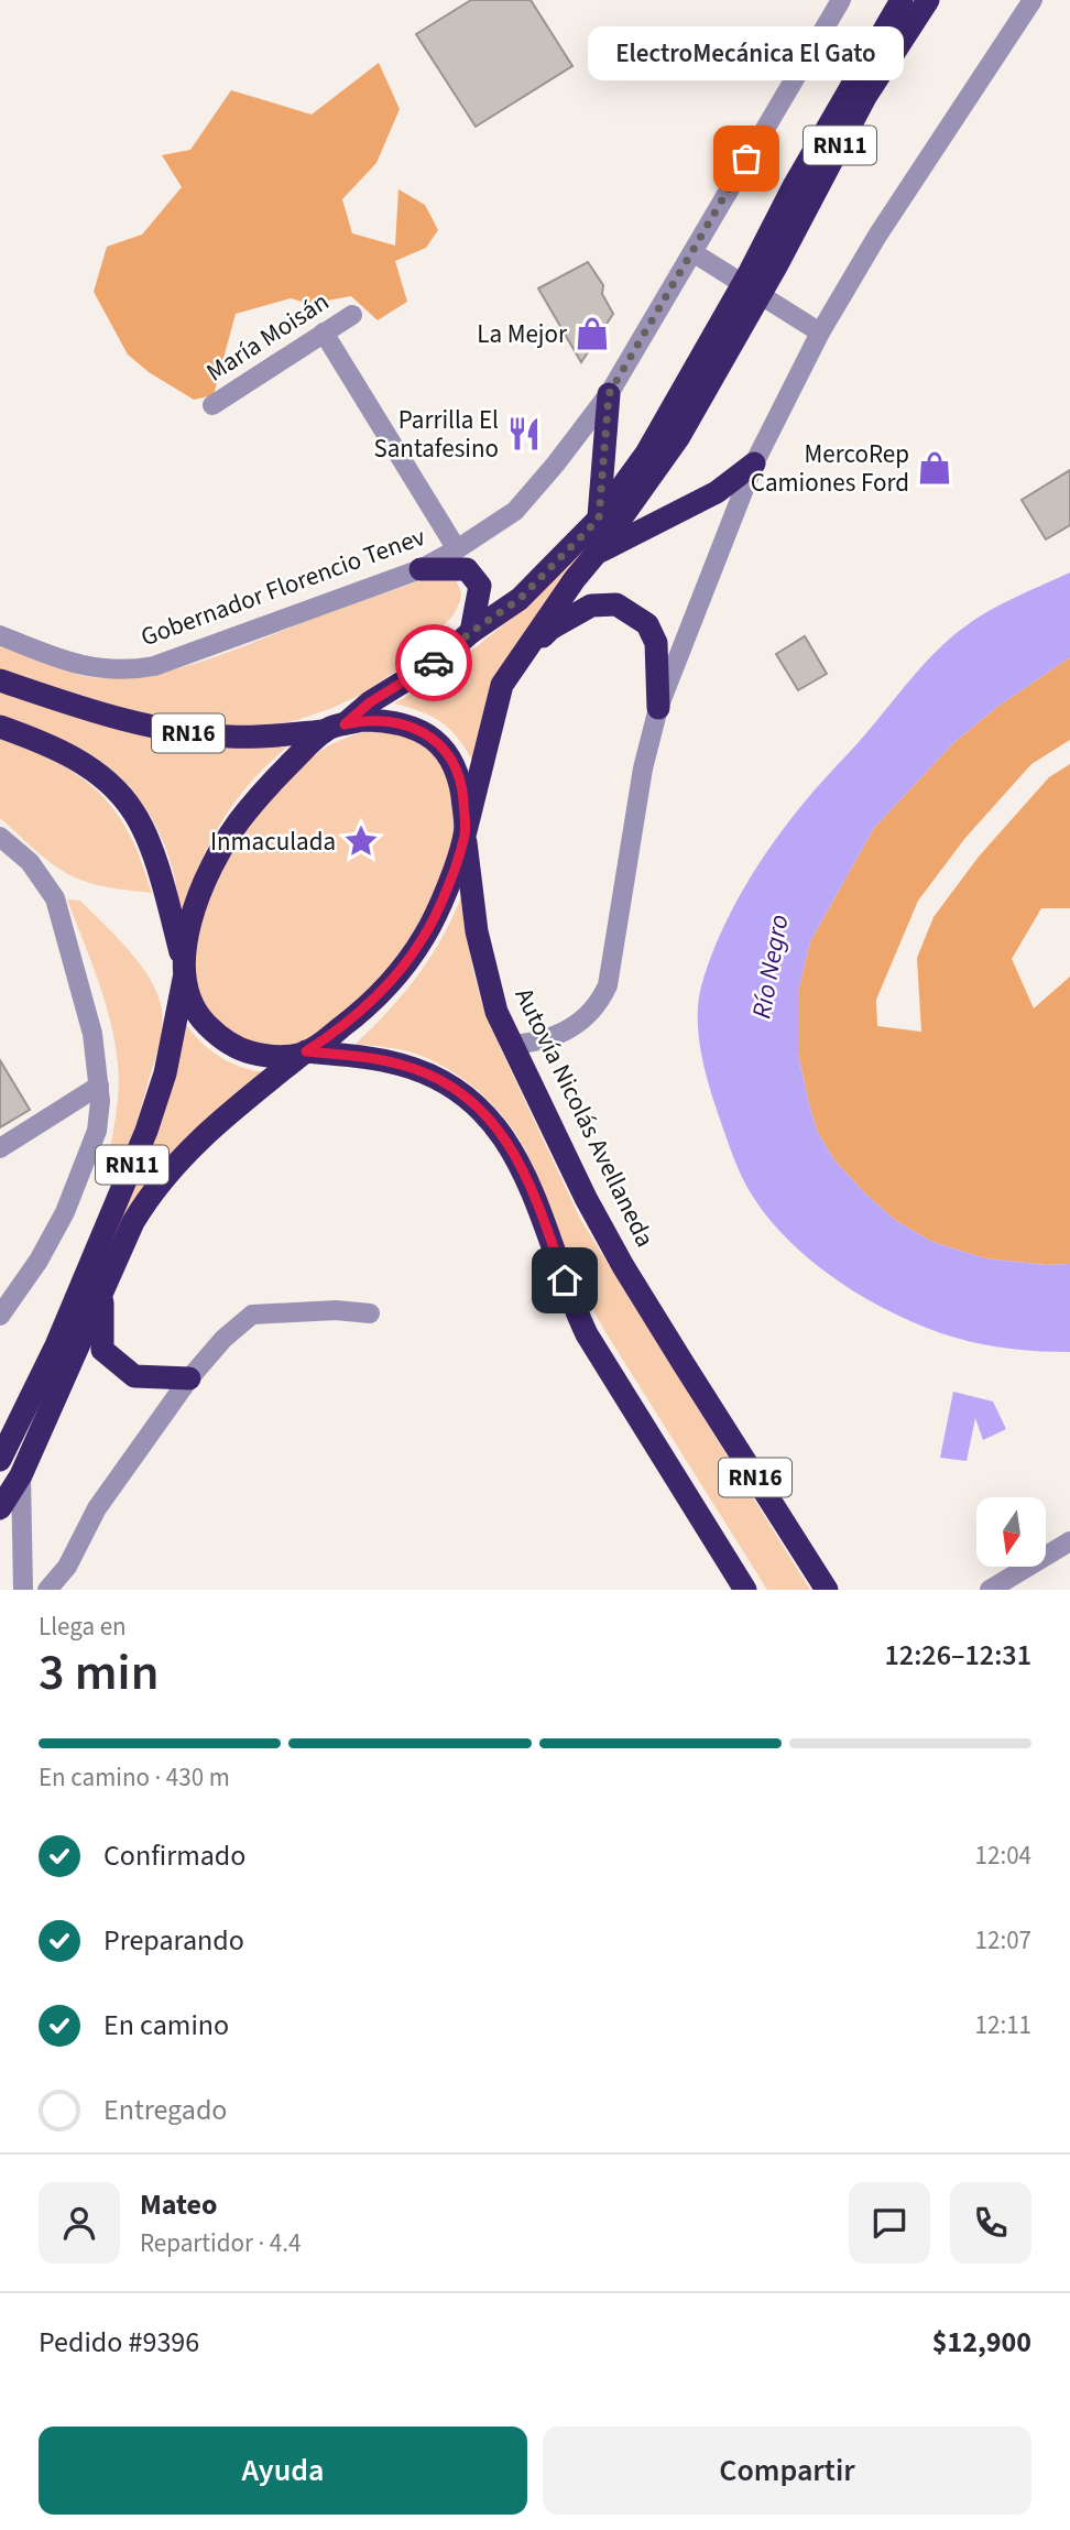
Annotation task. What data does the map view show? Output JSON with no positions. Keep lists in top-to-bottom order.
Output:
{
  "streets": {
    "highway": ["RN11", "RN16", "Autovía Nicolás Avellaneda"],
    "street": ["María Moisán", "Gobernador Florencio Tenev"]
  },
  "crossings": [
    ["RN11", "Gobernador Florencio Tenev"],
    ["RN11", "RN16"],
    ["RN11", "Autovía Nicolás Avellaneda"]
  ],
  "water": ["Río Negro"],
  "places": {
    "other": ["ElectroMecánica El Gato"],
    "shop": ["La Mejor", "MercoRep Camiones Ford"],
    "restaurant": ["Parrilla El Santafesino"],
    "place": ["Inmaculada"]
  },
  "north": "bottom",
  "page": {
    "bubble": "ElectroMecánica El Gato",
    "heading": ["3 min", "Llega en", "12:26–12:31"],
    "panel": [
      "Mateo",
      "Repartidor · 4.4",
      "Pedido #9396",
      "$12,900"
    ],
    "bar": "En camino · 430 m",
    "list": [
      ["Confirmado", "12:04"],
      ["Preparando", "12:07"],
      ["En camino", "12:11"],
      "Entregado"
    ],
    "buttons": ["Ayuda", "Compartir"]
  }
}
